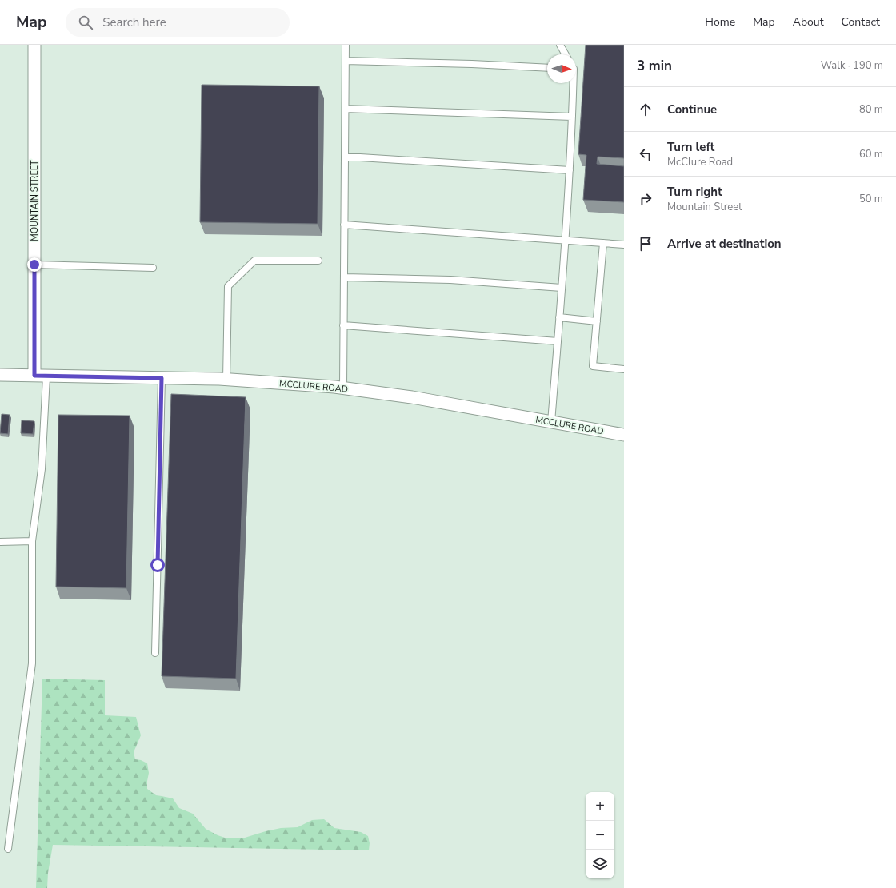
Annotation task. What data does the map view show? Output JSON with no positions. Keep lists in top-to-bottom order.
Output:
{
  "streets": {
    "street": ["MOUNTAIN STREET", "MCCLURE ROAD"]
  },
  "crossings": [
    ["MOUNTAIN STREET", "MCCLURE ROAD"]
  ],
  "north": "right",
  "page": {
    "header": "Map",
    "search": "Search here",
    "nav": [
      "Home",
      "Map",
      "About",
      "Contact"
    ],
    "heading": ["3 min", "Walk · 190 m"],
    "list": [
      ["Continue", "80 m"],
      ["Turn left", "McClure Road", "60 m"],
      ["Turn right", "Mountain Street", "50 m"],
      "Arrive at destination"
    ],
    "map_buttons": ["+", "−"]
  }
}
